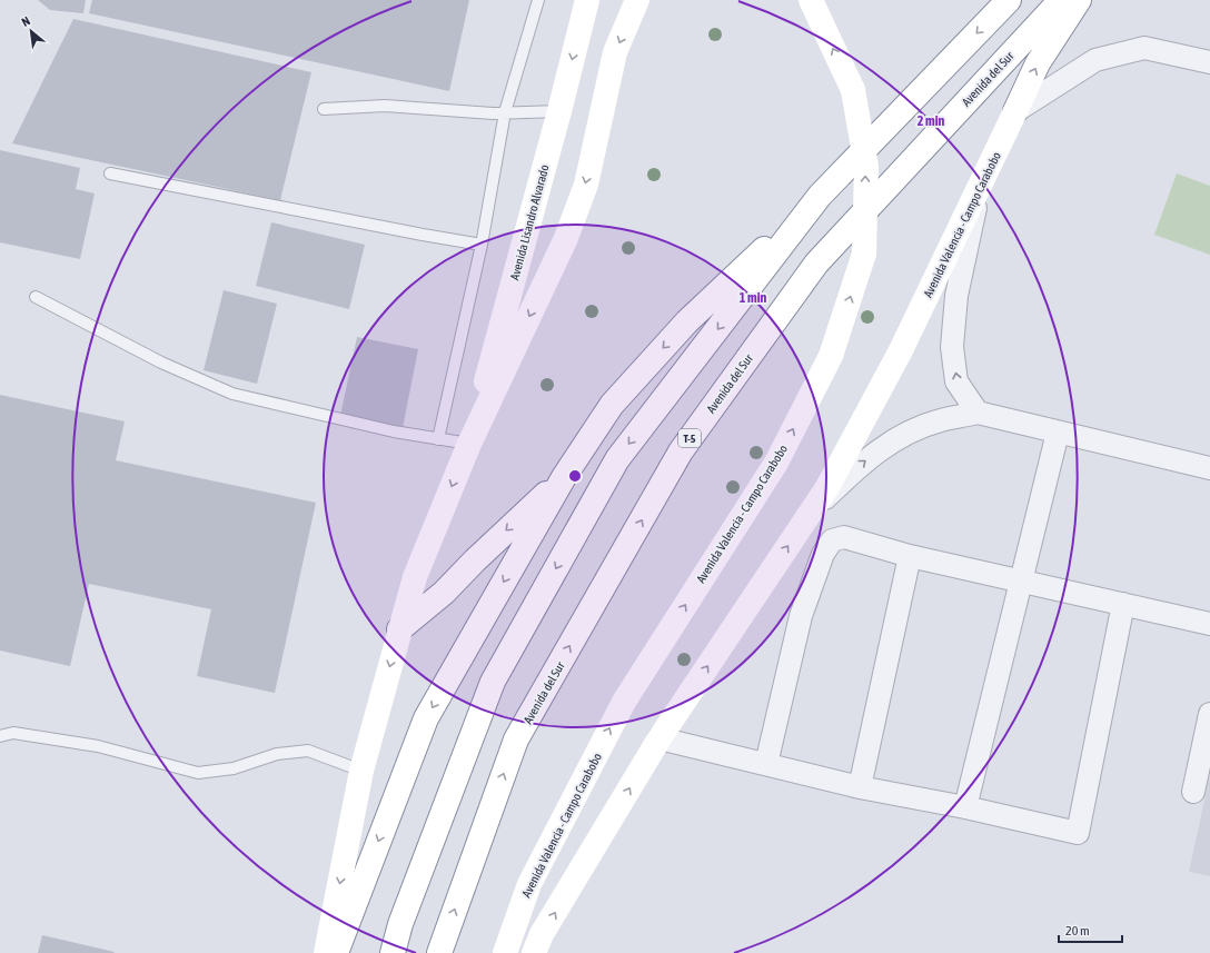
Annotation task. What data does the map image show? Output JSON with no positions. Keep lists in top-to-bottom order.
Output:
{
  "streets": {
    "main road": [
      "Avenida del Sur",
      "Avenida Lisandro Alvarado",
      "Avenida Valencia - Campo Carabobo",
      "T-5"
    ]
  },
  "scale_bar": "20 m",
  "north": "top left",
  "rings": ["2 min", "1 min"]
}
